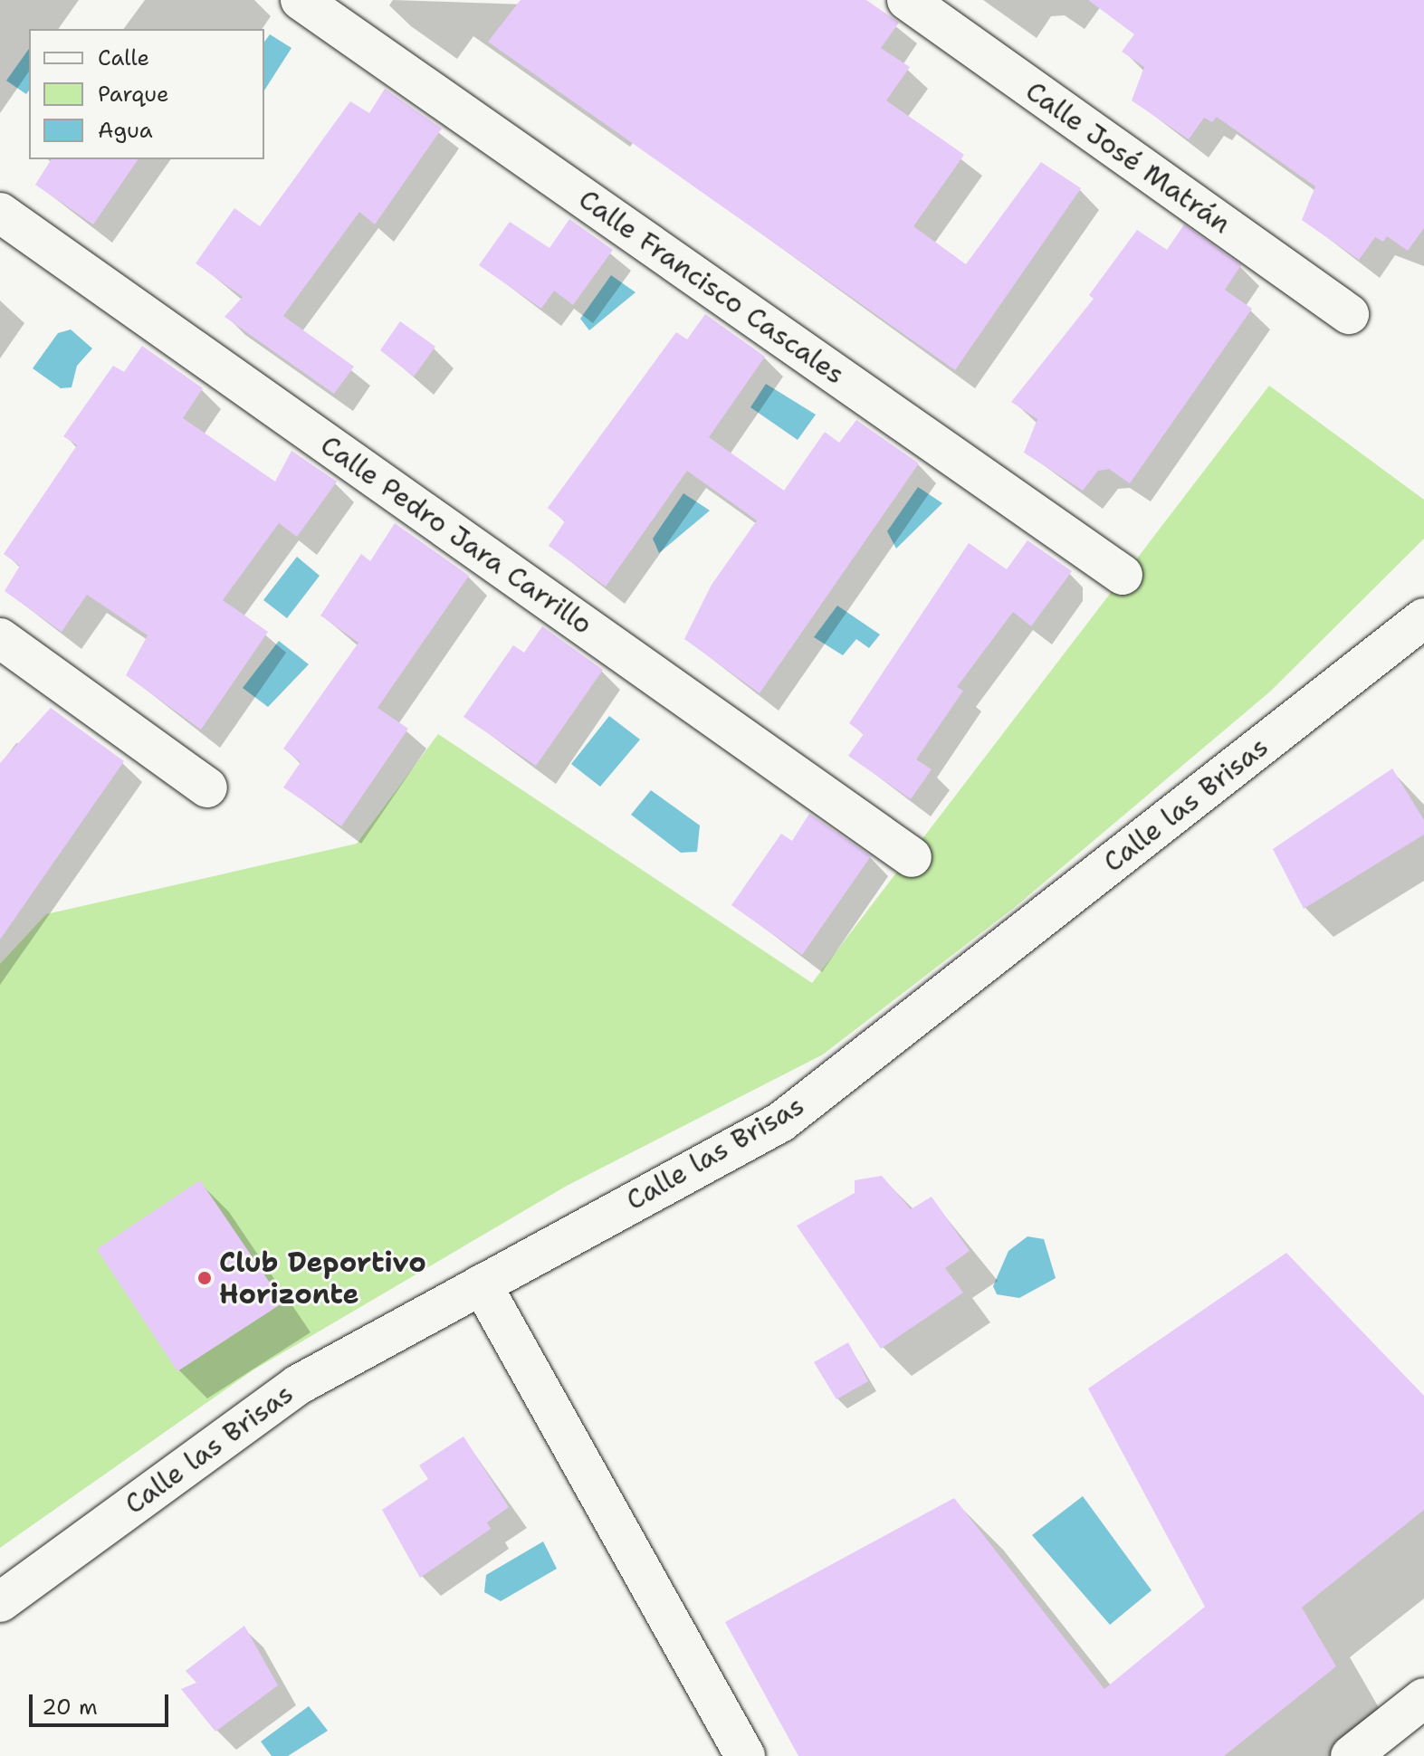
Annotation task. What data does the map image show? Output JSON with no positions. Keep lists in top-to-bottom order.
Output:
{
  "streets": {
    "street": [
      "Calle José Matrán",
      "Calle Francisco Cascales",
      "Calle Pedro Jara Carrillo",
      "Calle las Brisas"
    ]
  },
  "places": ["Club Deportivo Horizonte"],
  "legend": ["Calle", "Parque", "Agua"],
  "scale_bar": "20 m"
}
